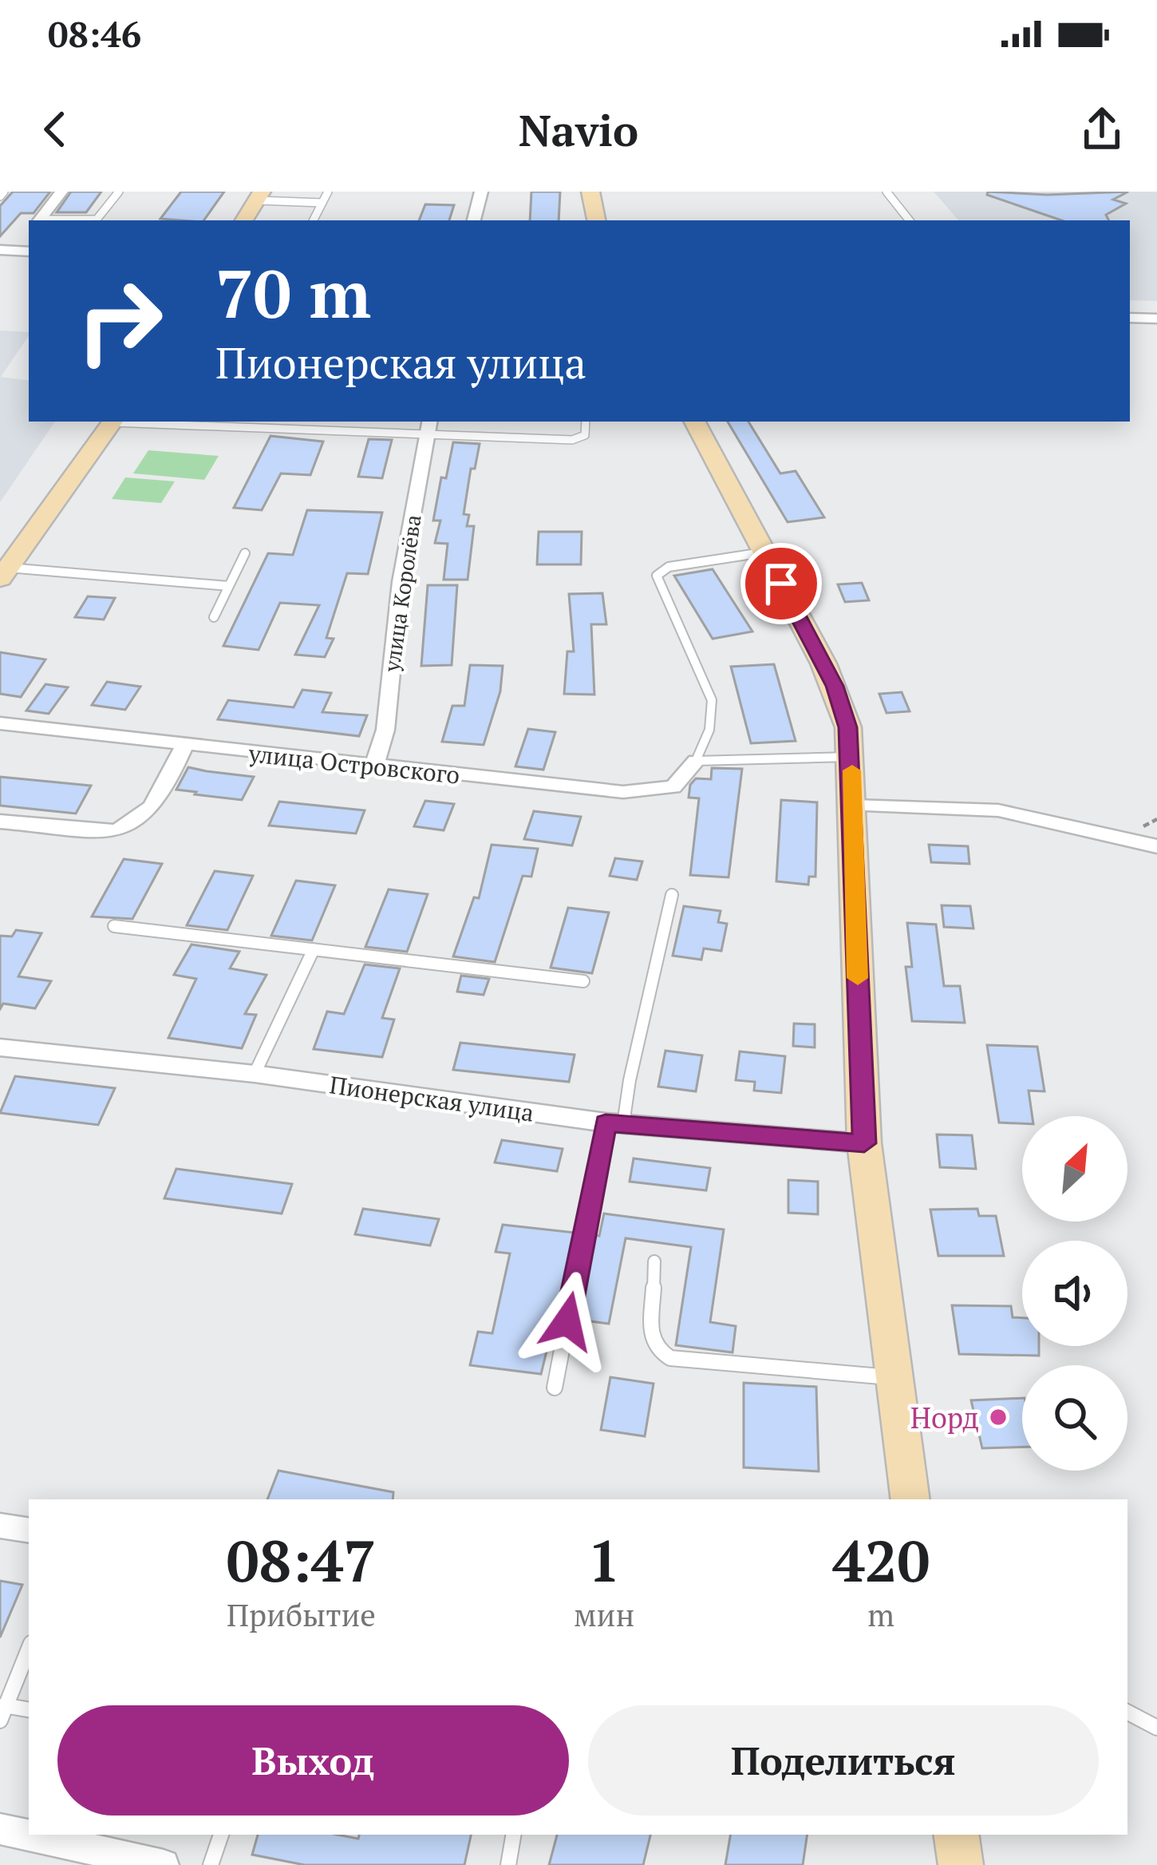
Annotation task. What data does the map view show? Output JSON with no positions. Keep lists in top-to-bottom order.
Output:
{
  "streets": {
    "street": ["улица Королёва", "улица Островского", "Пионерская улица"]
  },
  "crossings": [
    ["улица Королёва", "улица Островского"]
  ],
  "places": ["Норд"],
  "north": "top right",
  "page": {
    "status": "08:46",
    "header": "Navio",
    "turn": ["70 m", "Пионерская улица"],
    "eta": [
      "08:47",
      "Прибытие",
      "1",
      "мин",
      "420",
      "m"
    ],
    "buttons": ["Выход", "Поделиться"]
  }
}
